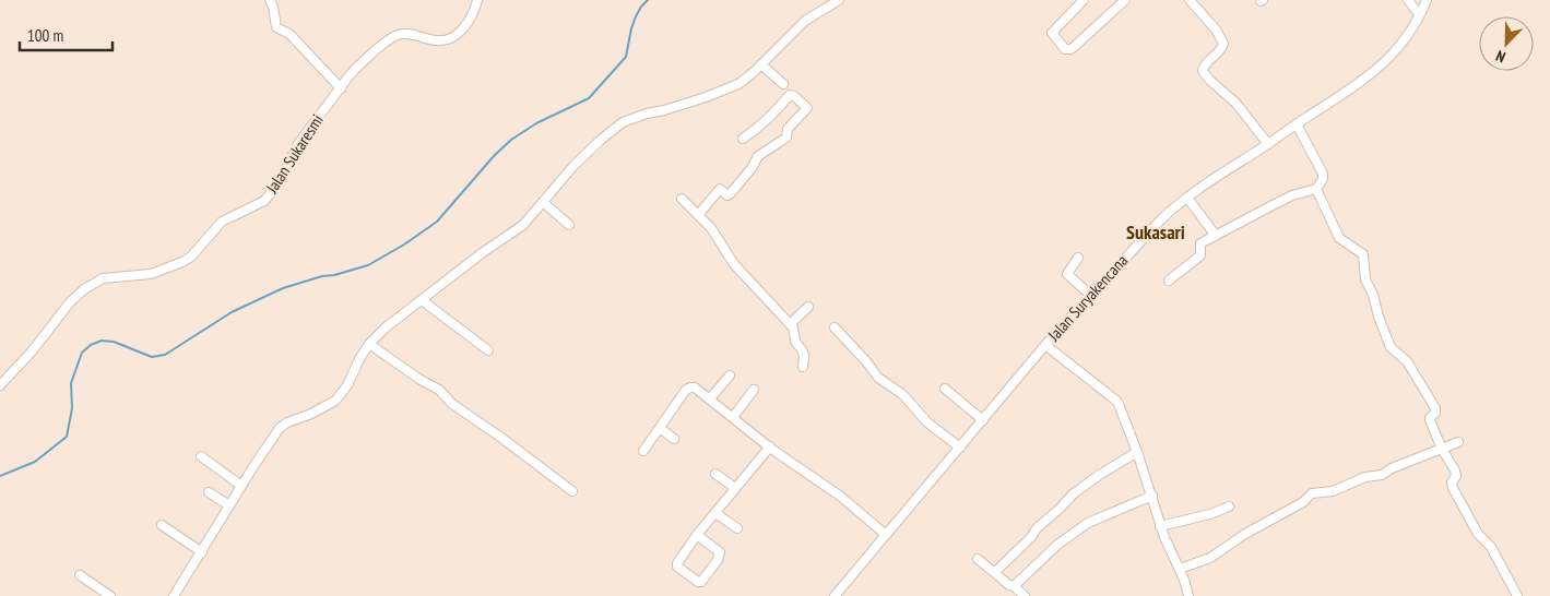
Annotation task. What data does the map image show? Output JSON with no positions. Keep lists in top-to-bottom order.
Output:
{
  "streets": {
    "street": ["Jalan Sukaresmi", "Jalan Suryakencana"]
  },
  "districts": ["Sukasari"],
  "scale_bar": "100 m",
  "north": "bottom left"
}
